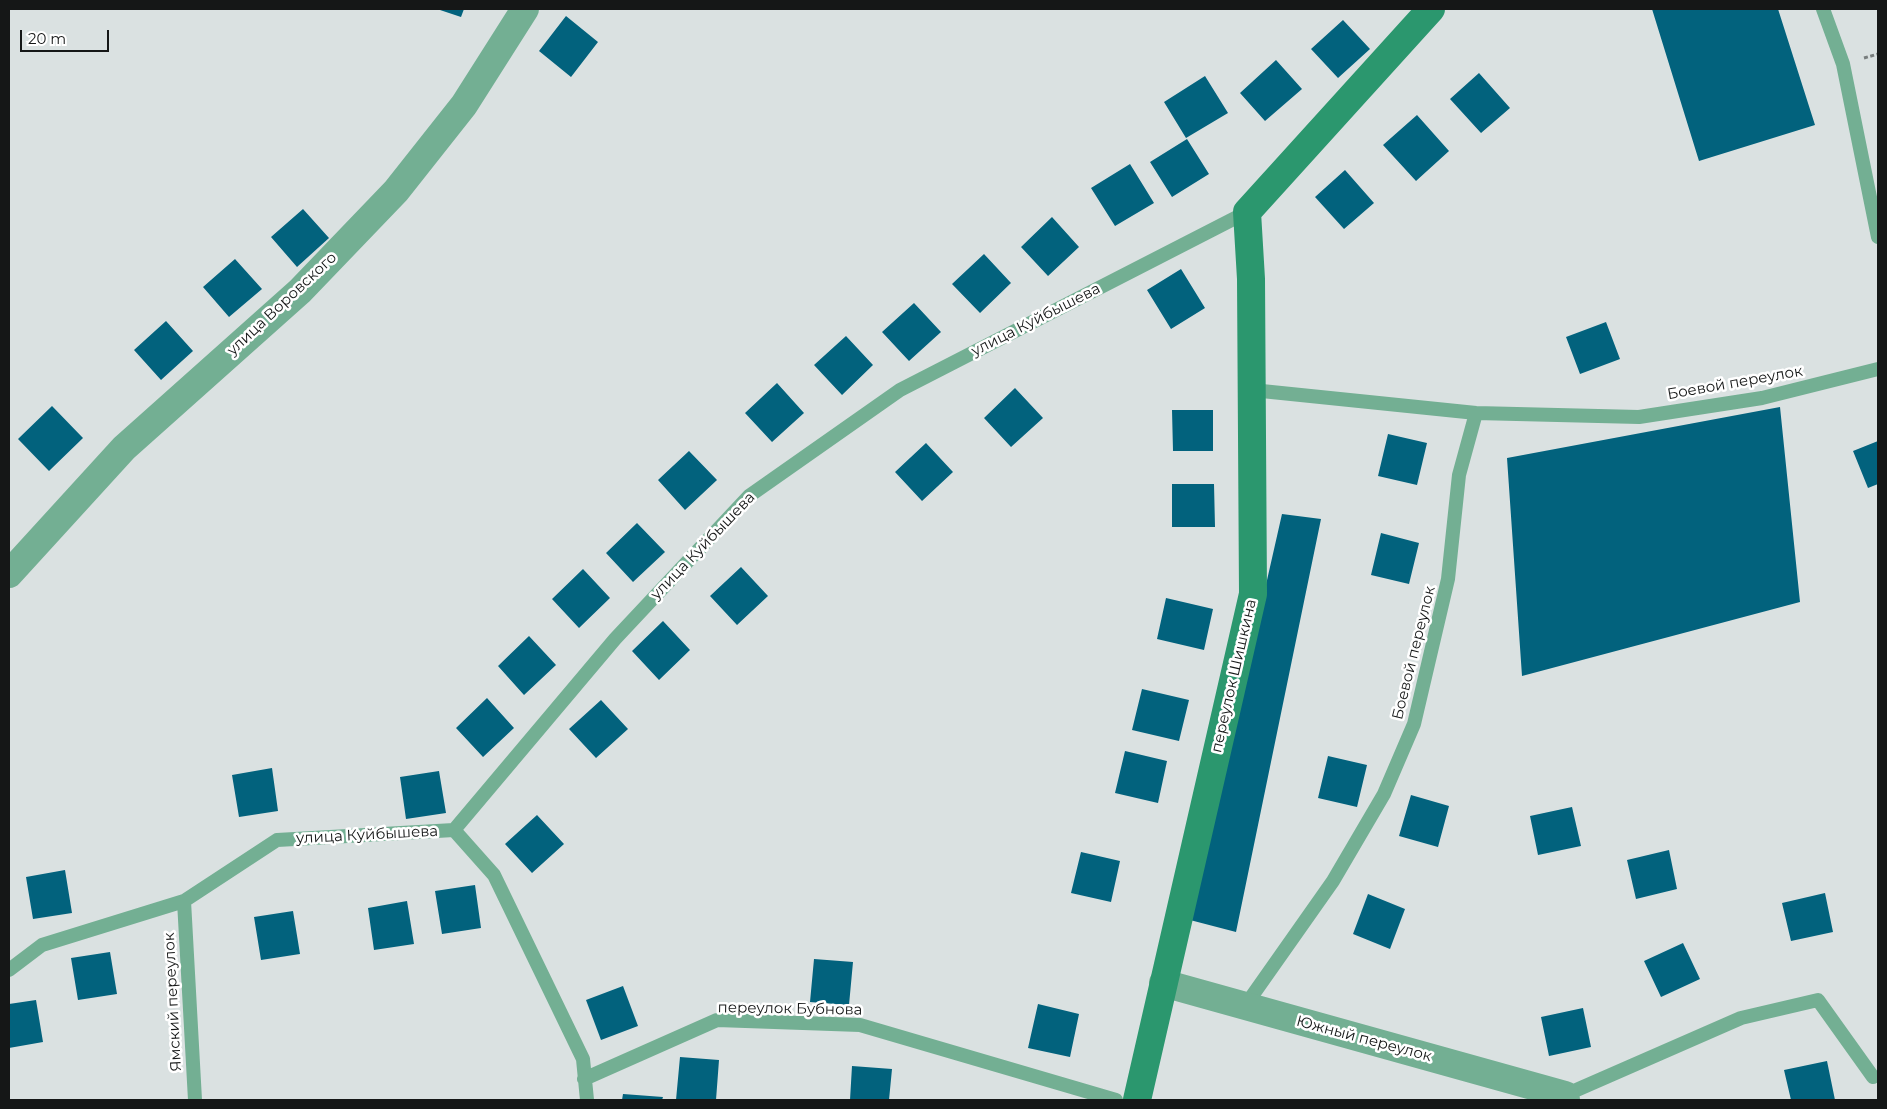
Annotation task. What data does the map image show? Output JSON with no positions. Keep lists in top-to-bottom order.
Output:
{
  "streets": {
    "street": [
      "улица Воровского",
      "улица Куйбышева",
      "переулок Шишкина",
      "Южный переулок"
    ],
    "lane": ["Боевой переулок", "Ямский переулок", "переулок Бубнова"]
  },
  "crossings": [
    ["улица Куйбышева", "переулок Шишкина"],
    ["улица Куйбышева", "Ямский переулок"],
    ["Боевой переулок", "переулок Шишкина"],
    ["Боевой переулок", "Южный переулок"],
    ["переулок Шишкина", "Южный переулок"]
  ],
  "scale_bar": "20 m"
}
